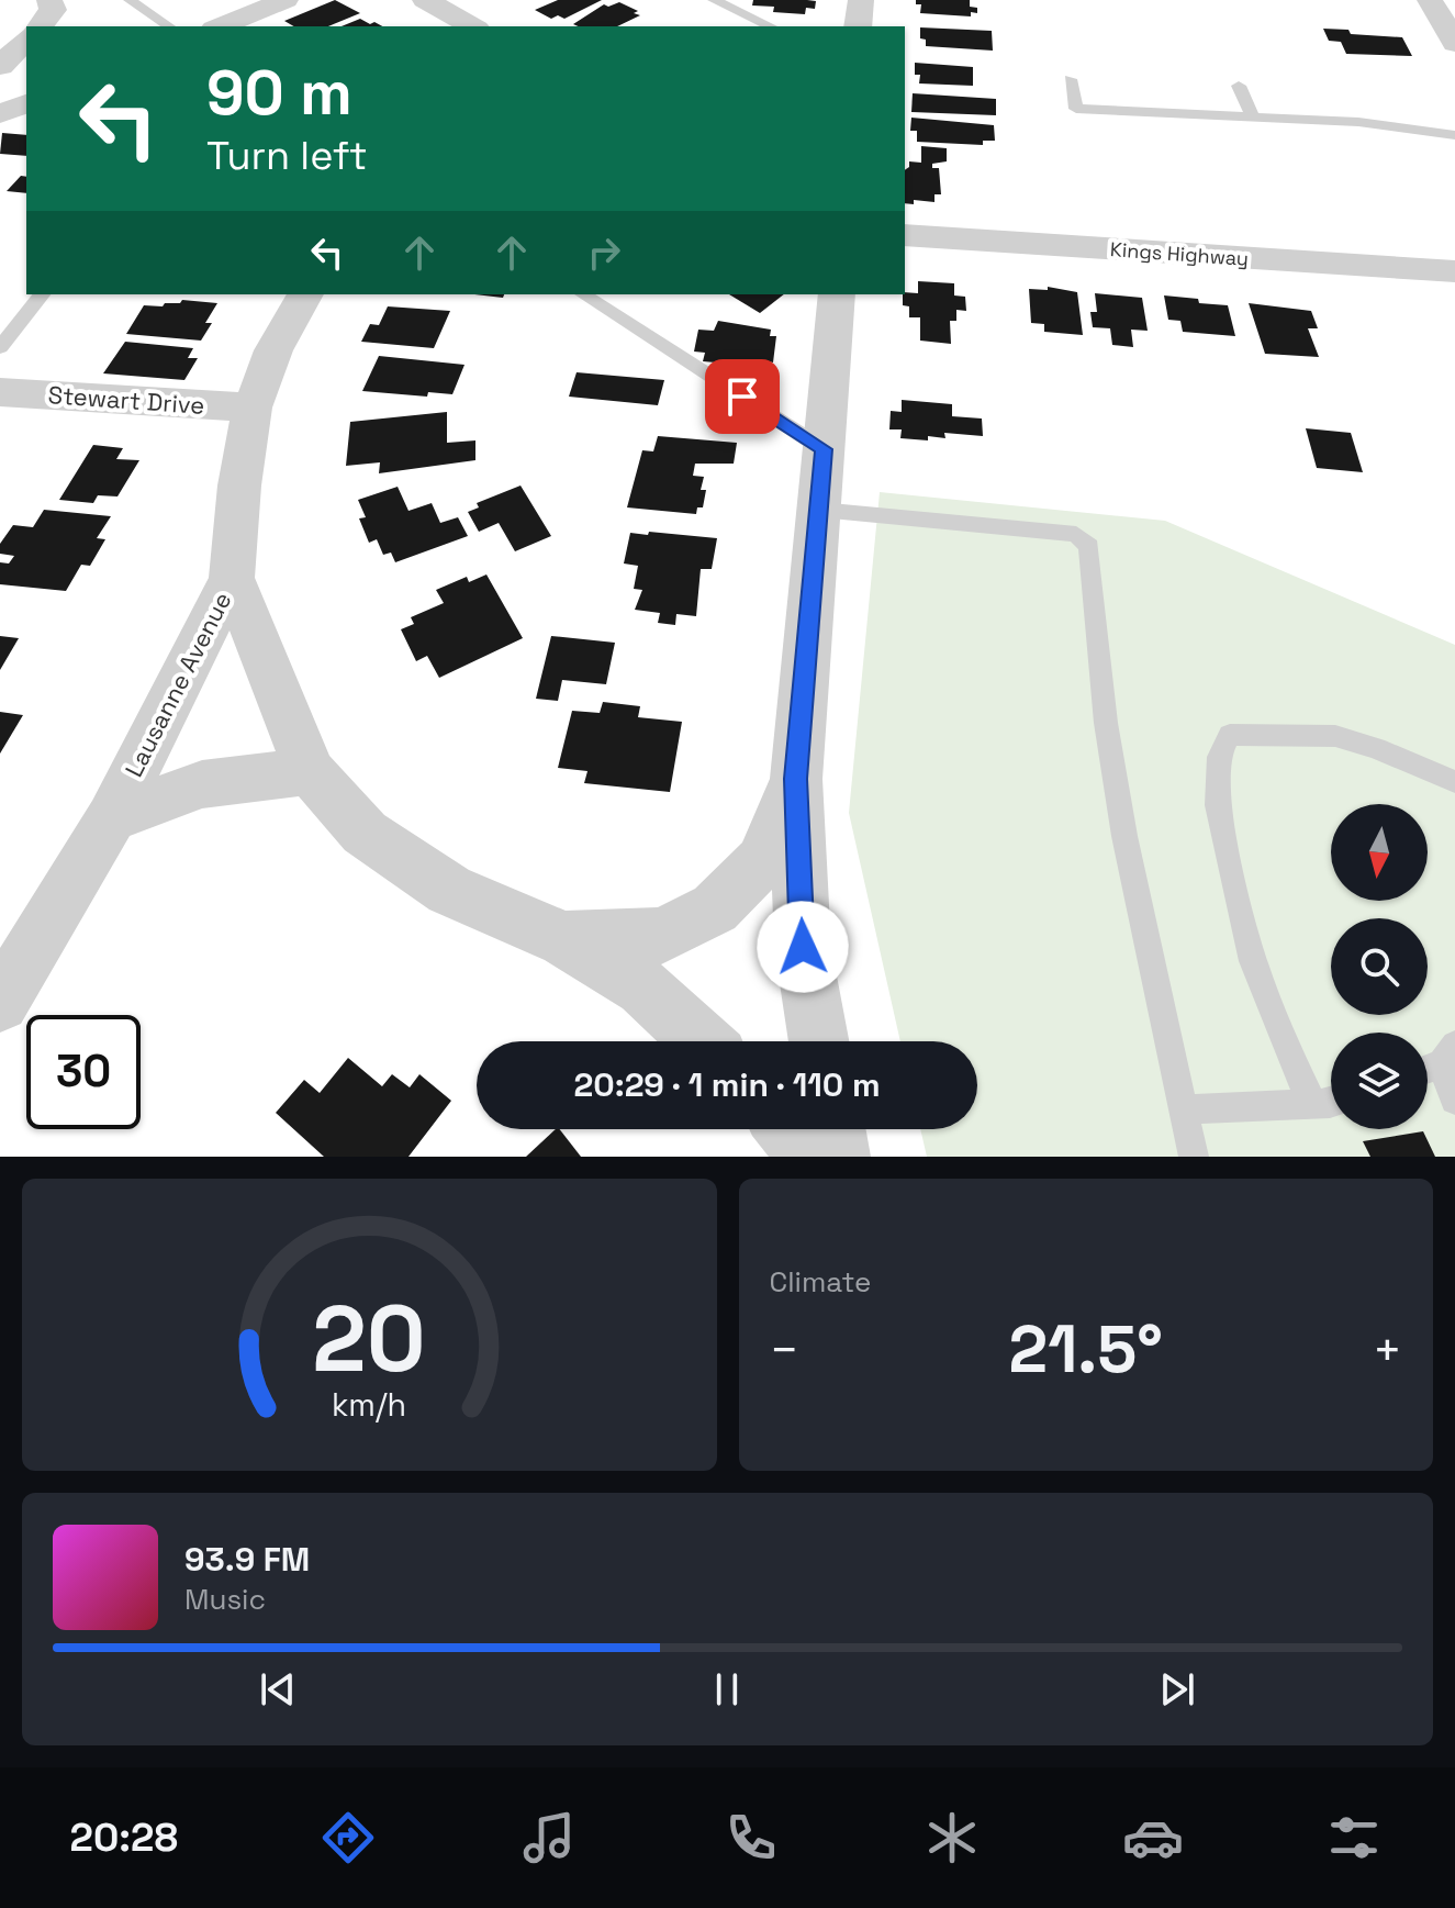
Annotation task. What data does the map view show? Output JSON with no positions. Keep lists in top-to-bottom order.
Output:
{
  "streets": {
    "street": ["Kings Highway", "Stewart Drive", "Lausanne Avenue"]
  },
  "crossings": [
    ["Stewart Drive", "Lausanne Avenue"]
  ],
  "north": "bottom",
  "page": {
    "turn": ["90 m", "Turn left"],
    "limit": "30",
    "trip": "20:29 · 1 min · 110 m",
    "tile": "Climate",
    "heat": ["−", "21.5°", "+"],
    "song": ["93.9 FM", "Music"],
    "tabs": "20:28",
    "gauge": ["20", "km/h"]
  }
}
